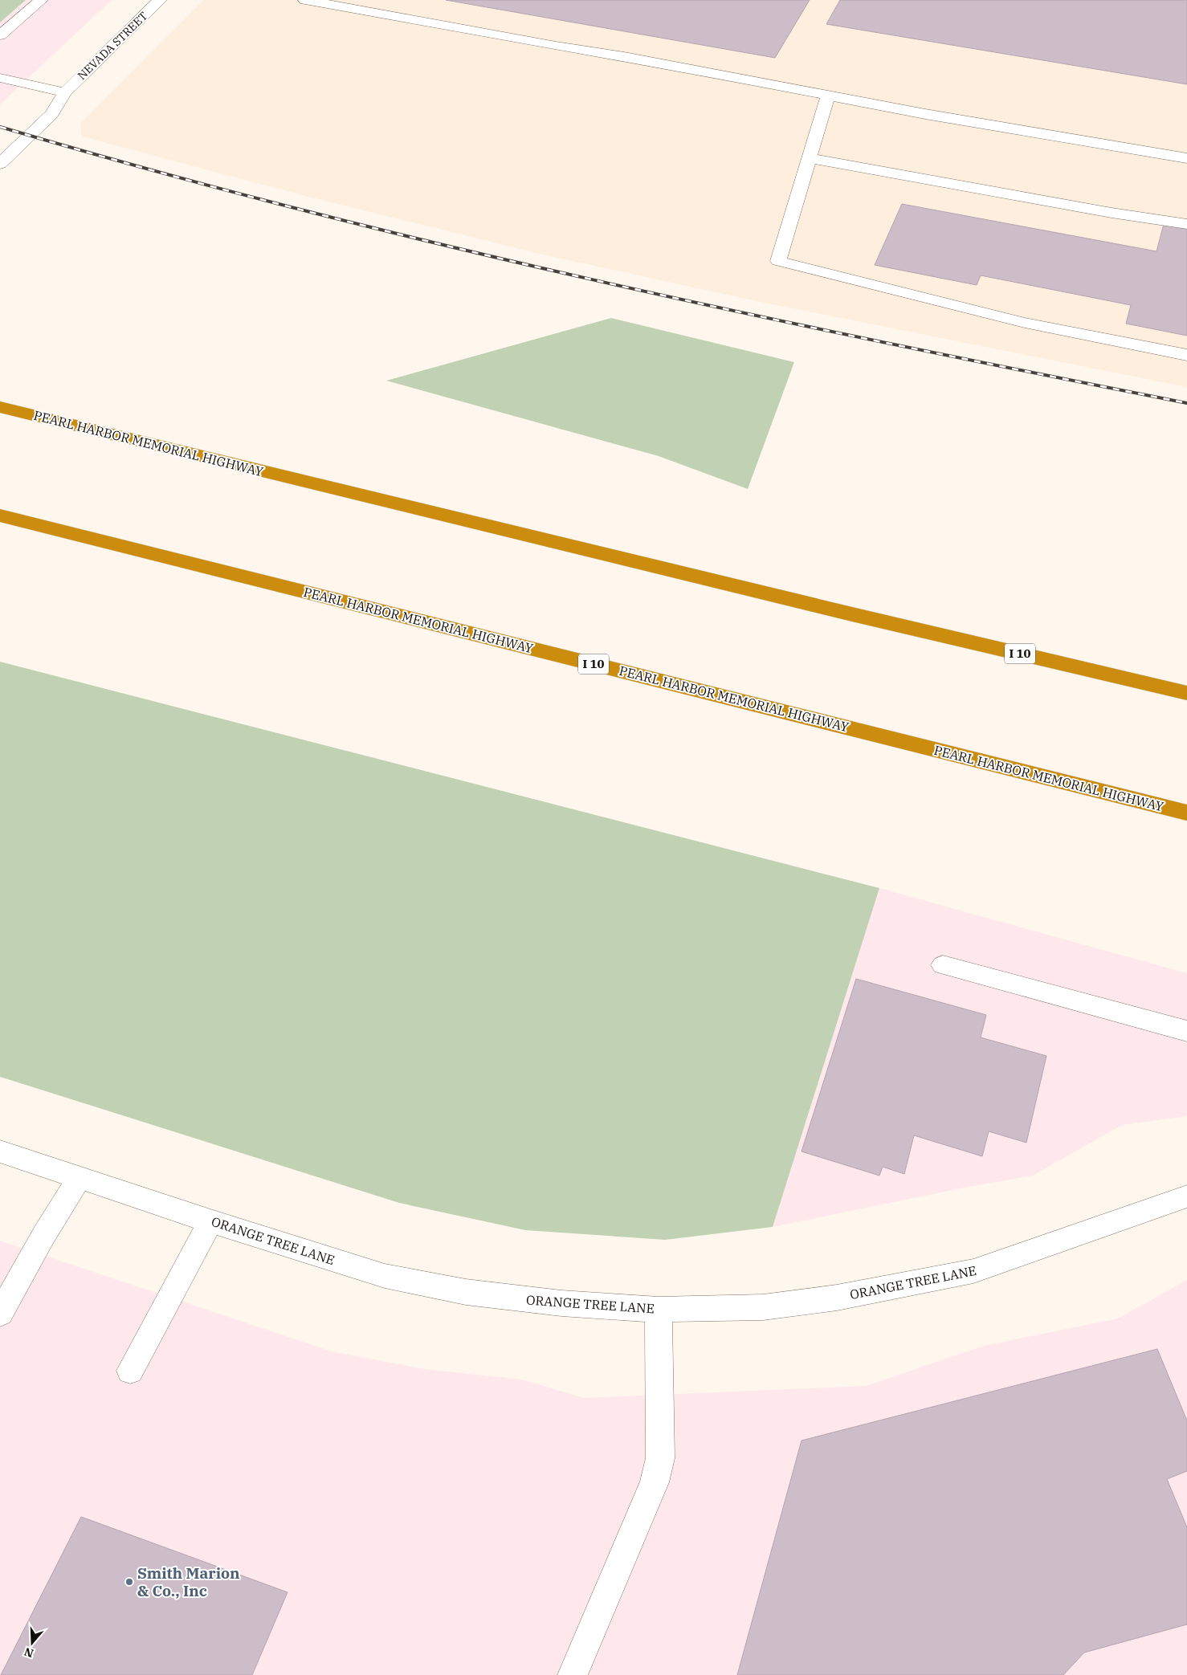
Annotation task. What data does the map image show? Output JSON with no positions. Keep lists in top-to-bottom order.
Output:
{
  "streets": {
    "highway": ["PEARL HARBOR MEMORIAL HIGHWAY", "I 10"],
    "street": ["NEVADA STREET", "ORANGE TREE LANE"]
  },
  "places": ["Smith Marion & Co., Inc"],
  "north": "bottom"
}
